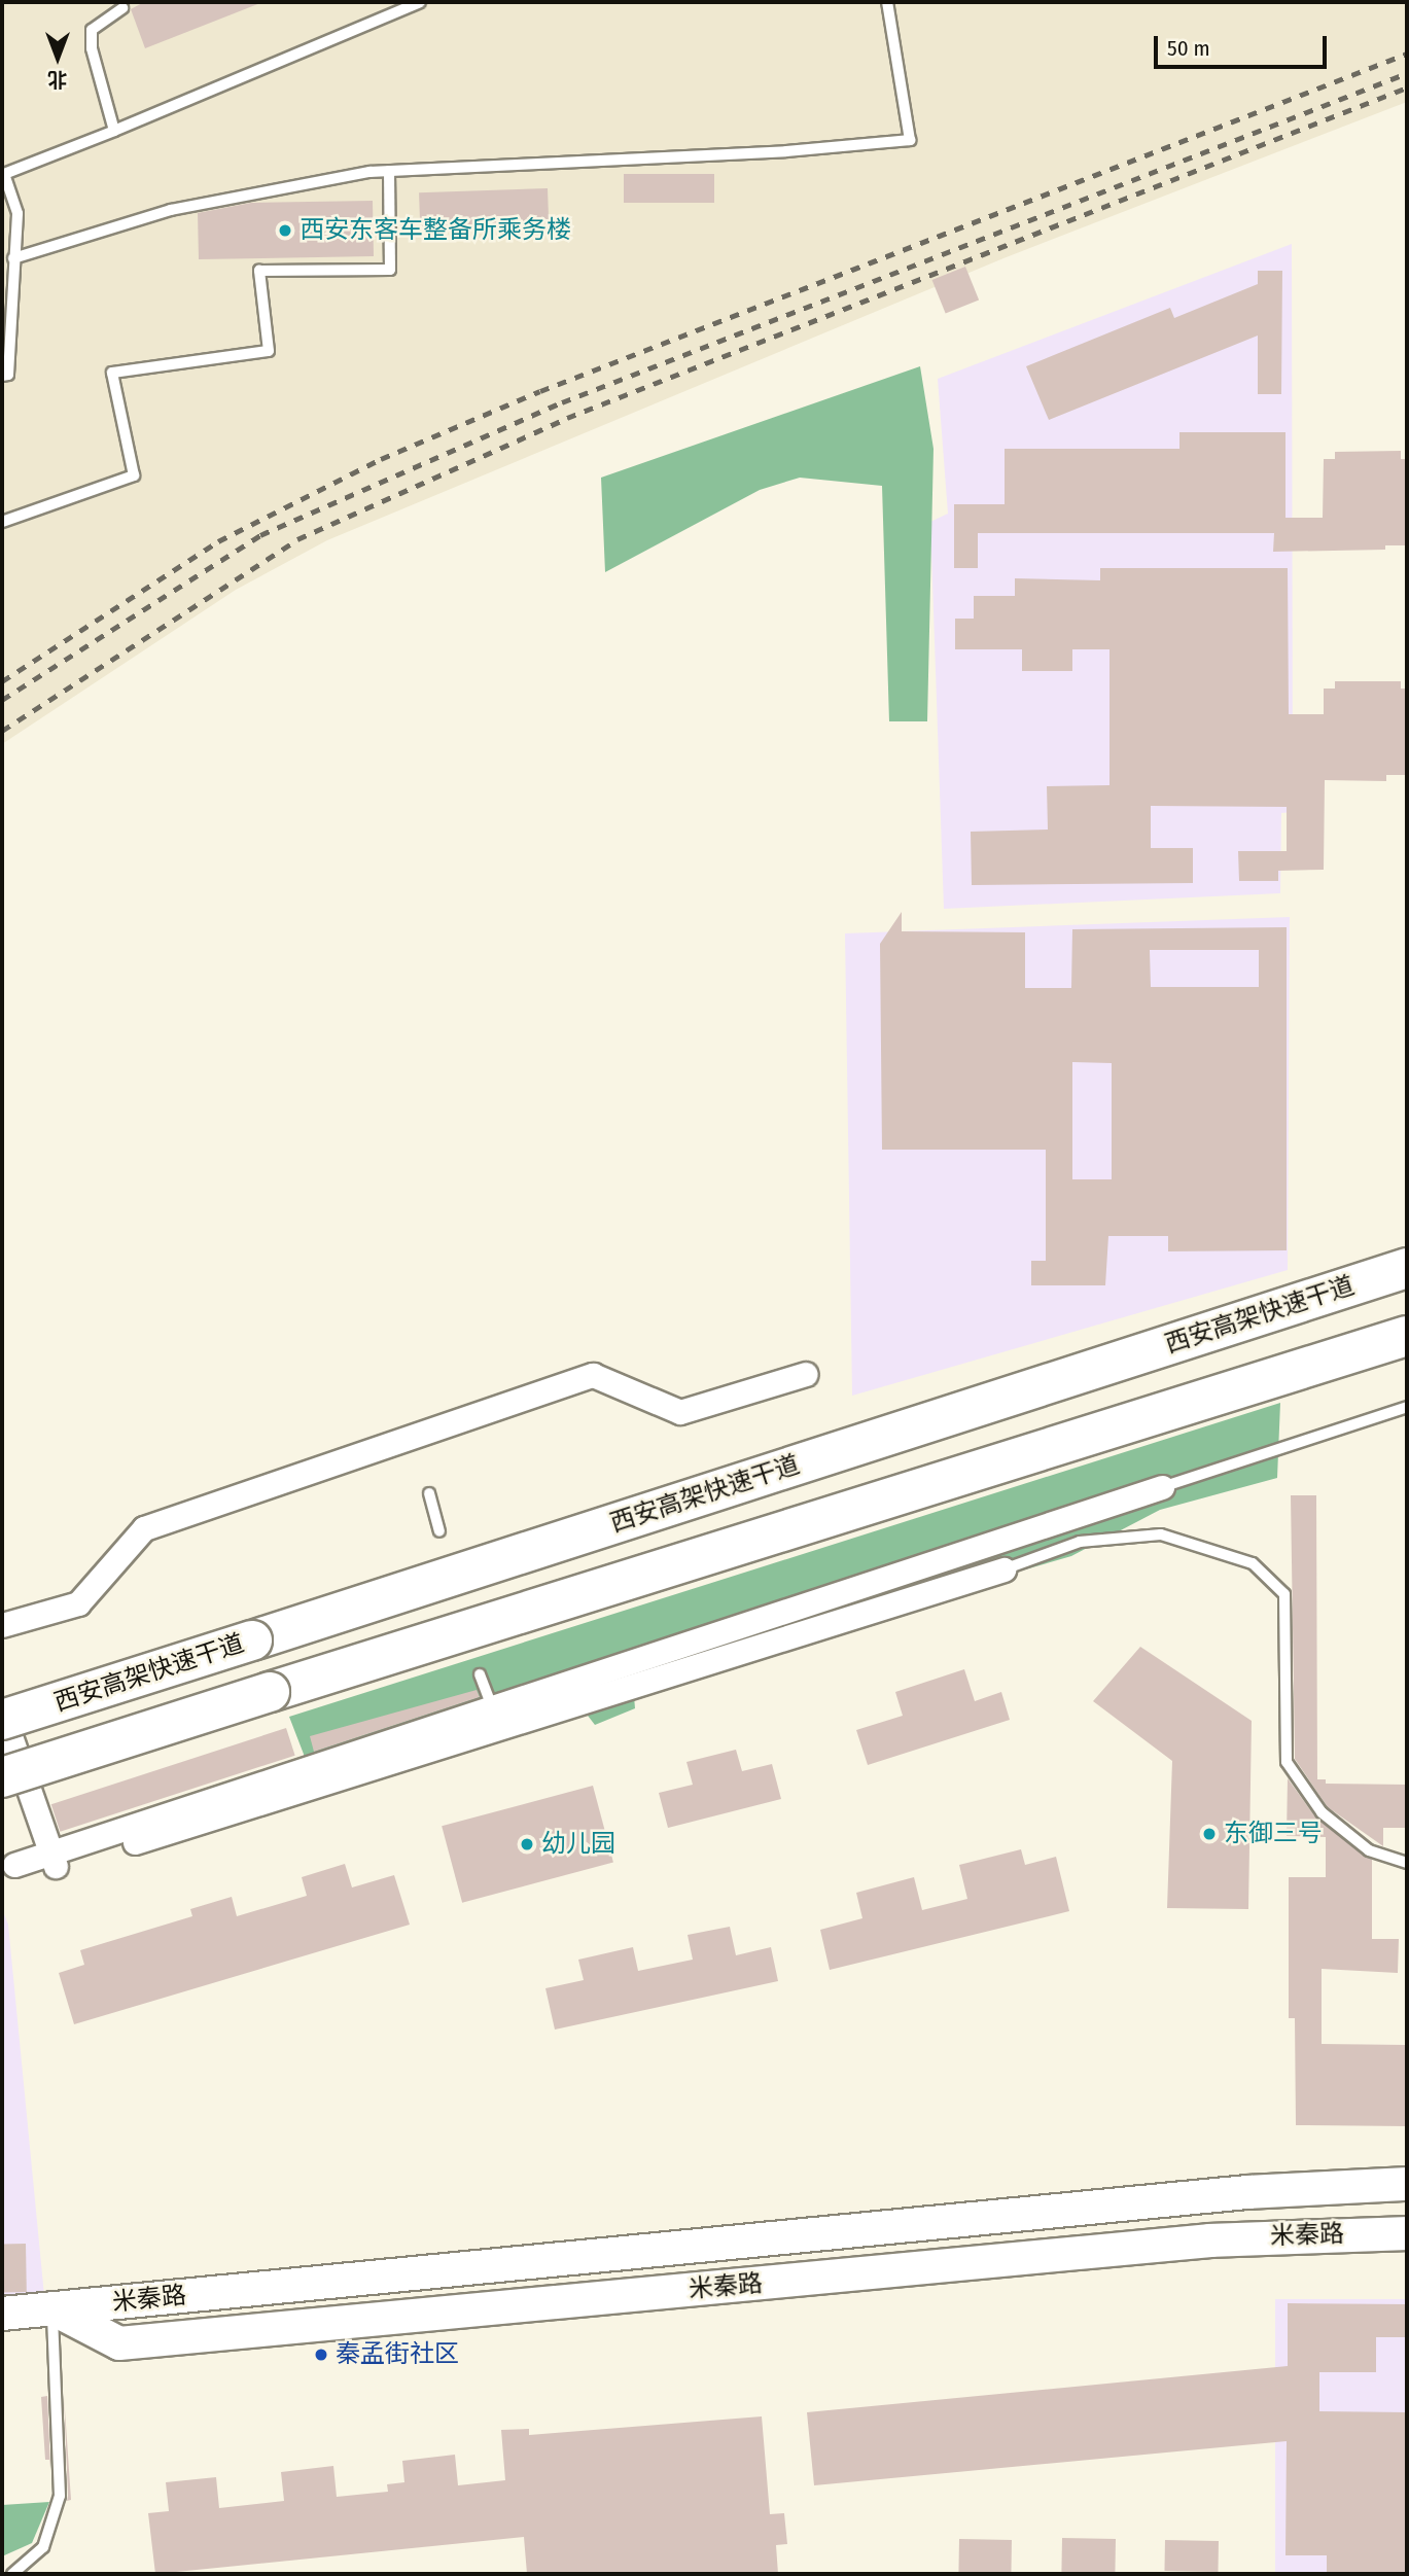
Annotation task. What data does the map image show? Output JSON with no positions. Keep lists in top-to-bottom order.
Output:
{
  "streets": {
    "highway": ["西安高架快速干道"],
    "street": ["米秦路"]
  },
  "places": [
    "西安东客车整备所乘务楼",
    "东御三号",
    "幼儿园",
    "秦孟街社区"
  ],
  "scale_bar": "50 m",
  "north": "bottom"
}
